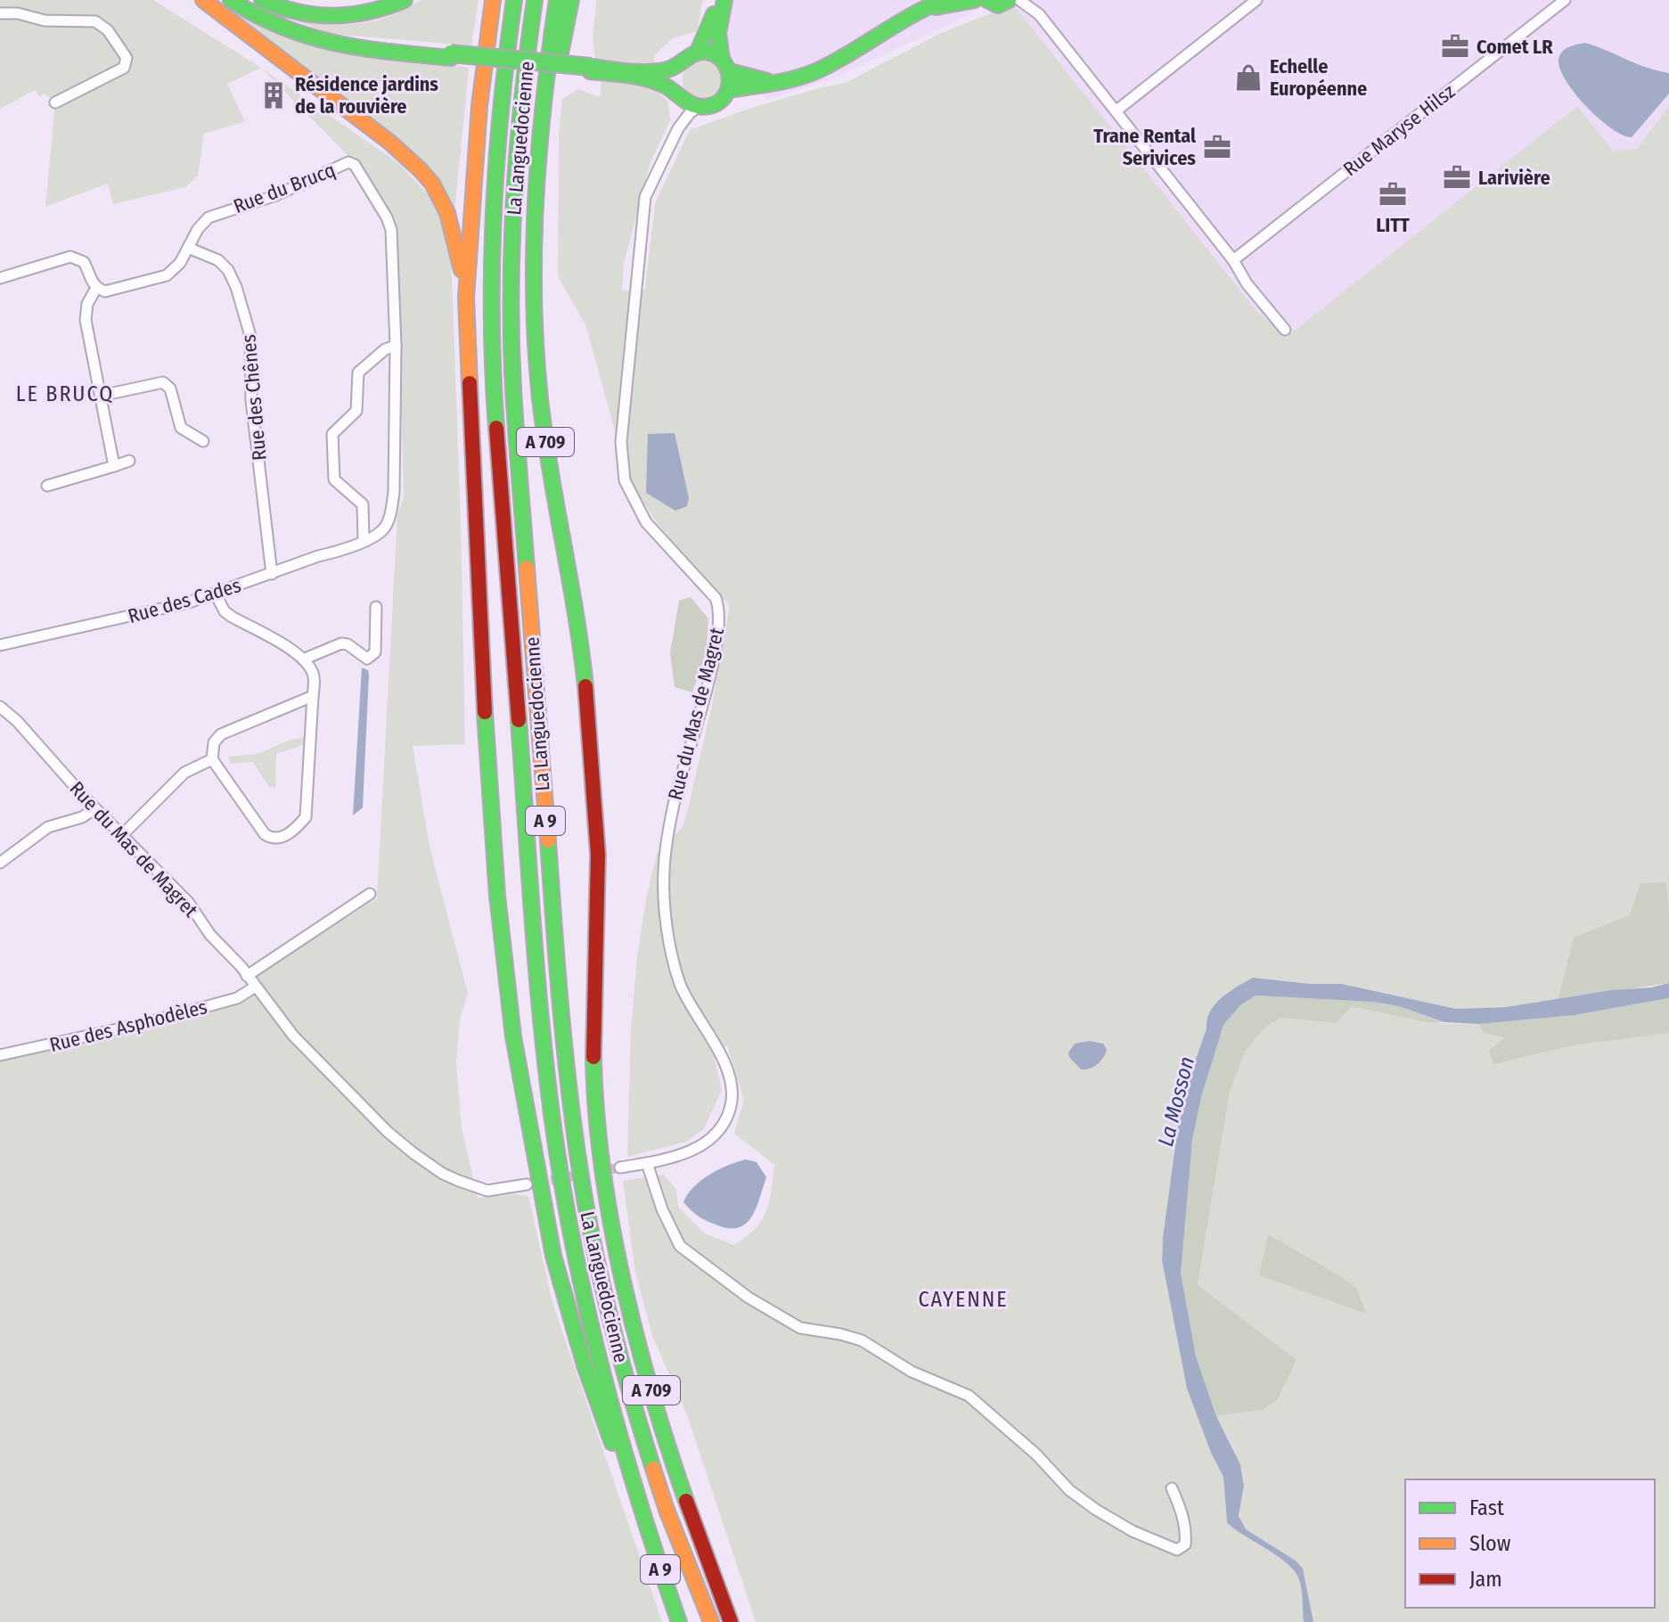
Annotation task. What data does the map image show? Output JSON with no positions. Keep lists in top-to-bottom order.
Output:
{
  "streets": {
    "main road": ["La Languedocienne", "A 709", "A 9"],
    "street": [
      "Rue Maryse Hilsz",
      "Rue du Brucq",
      "Rue des Chênes",
      "Rue des Cades",
      "Rue du Mas de Magret",
      "Rue des Asphodèles"
    ]
  },
  "crossings": [
    ["La Languedocienne", "A 709"],
    ["Rue du Brucq", "Rue des Chênes"],
    ["Rue du Brucq", "Rue des Cades"],
    ["Rue des Chênes", "Rue des Cades"],
    ["Rue du Mas de Magret", "Rue des Asphodèles"]
  ],
  "districts": ["LE BRUCQ", "CAYENNE"],
  "water": ["La Mosson"],
  "places": {
    "office": [
      "Comet LR",
      "Trane Rental Serivices",
      "Larivière",
      "LITT"
    ],
    "shop": ["Echelle Européenne"],
    "building": ["Résidence jardins de la rouvière"]
  },
  "legend": ["Fast", "Slow", "Jam"]
}
